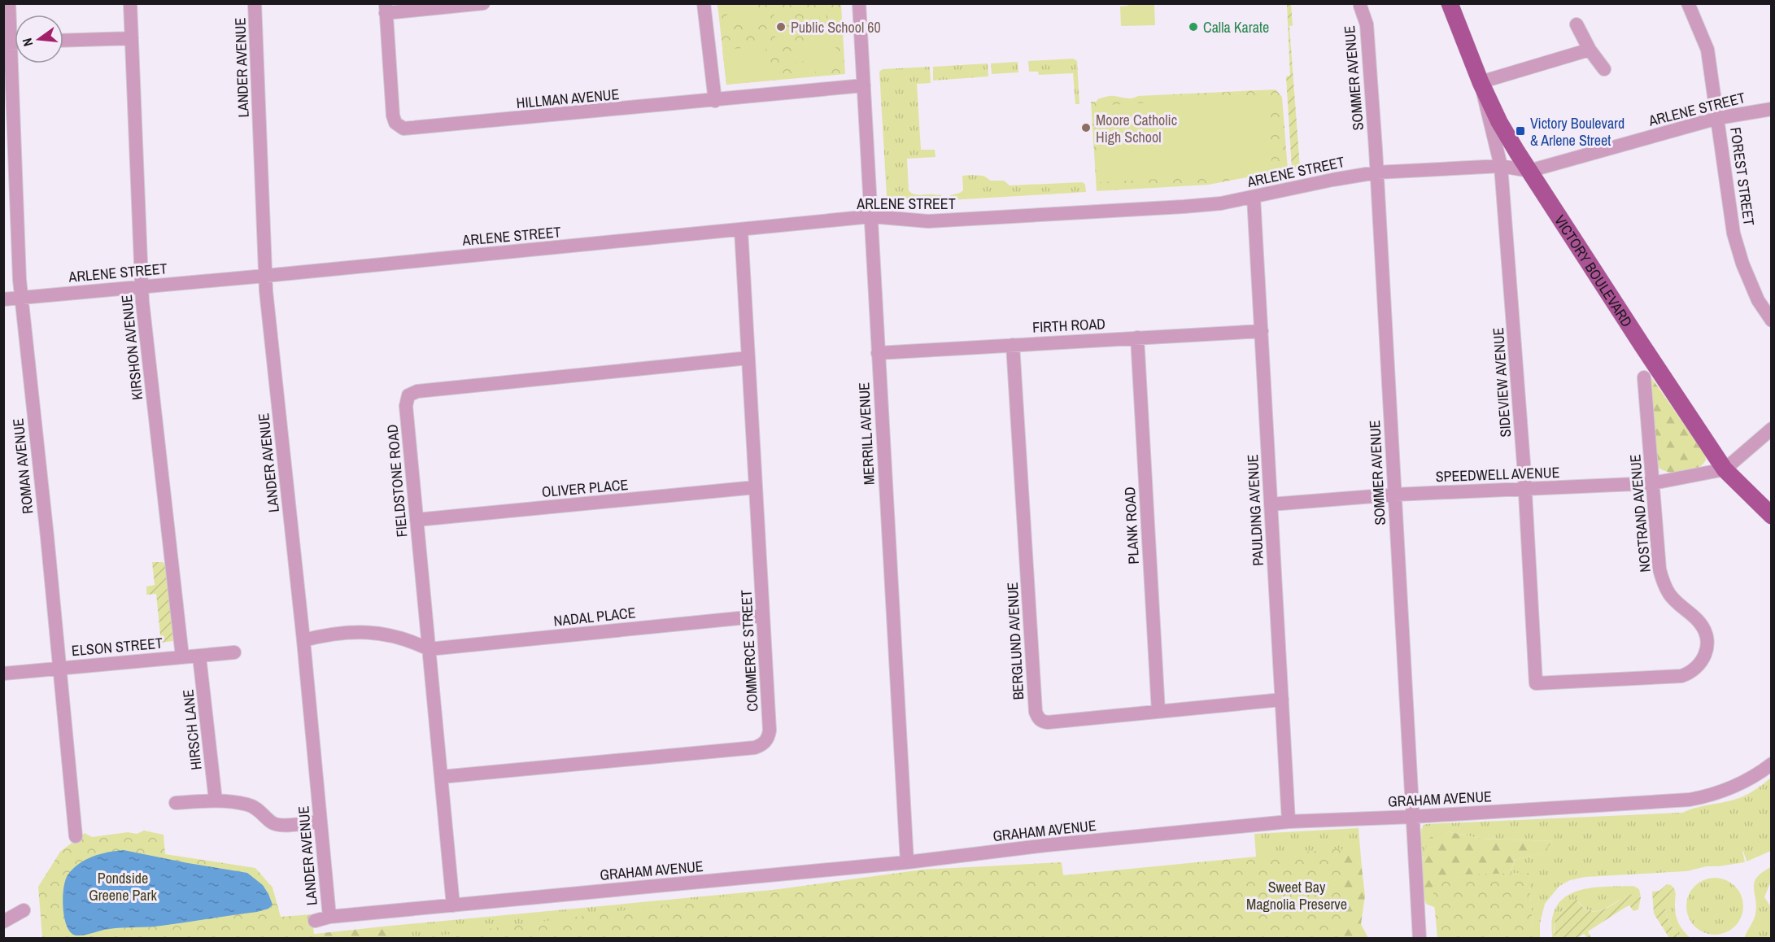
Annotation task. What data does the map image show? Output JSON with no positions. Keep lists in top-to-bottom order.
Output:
{
  "streets": {
    "main road": ["VICTORY BOULEVARD"],
    "street": [
      "LANDER AVENUE",
      "SOMMER AVENUE",
      "HILLMAN AVENUE",
      "ARLENE STREET",
      "FOREST STREET",
      "FIRTH ROAD",
      "KIRSHON AVENUE",
      "SIDEVIEW AVENUE",
      "MERRILL AVENUE",
      "ROMAN AVENUE",
      "SPEEDWELL AVENUE",
      "FIELDSTONE ROAD",
      "OLIVER PLACE",
      "PAULDING AVENUE",
      "NOSTRAND AVENUE",
      "PLANK ROAD",
      "NADAL PLACE",
      "BERGLUND AVENUE",
      "ELSON STREET",
      "COMMERCE STREET",
      "HIRSCH LANE",
      "GRAHAM AVENUE"
    ]
  },
  "crossings": [
    ["LANDER AVENUE", "ARLENE STREET"],
    ["LANDER AVENUE", "GRAHAM AVENUE"],
    ["SOMMER AVENUE", "ARLENE STREET"],
    ["SOMMER AVENUE", "SPEEDWELL AVENUE"],
    ["SOMMER AVENUE", "GRAHAM AVENUE"],
    ["HILLMAN AVENUE", "MERRILL AVENUE"],
    ["ARLENE STREET", "FOREST STREET"],
    ["ARLENE STREET", "VICTORY BOULEVARD"],
    ["ARLENE STREET", "KIRSHON AVENUE"],
    ["ARLENE STREET", "SIDEVIEW AVENUE"],
    ["ARLENE STREET", "MERRILL AVENUE"],
    ["ARLENE STREET", "ROMAN AVENUE"],
    ["ARLENE STREET", "PAULDING AVENUE"],
    ["ARLENE STREET", "COMMERCE STREET"],
    ["VICTORY BOULEVARD", "SIDEVIEW AVENUE"],
    ["VICTORY BOULEVARD", "SPEEDWELL AVENUE"],
    ["FIRTH ROAD", "MERRILL AVENUE"],
    ["FIRTH ROAD", "PAULDING AVENUE"],
    ["FIRTH ROAD", "PLANK ROAD"],
    ["FIRTH ROAD", "BERGLUND AVENUE"],
    ["KIRSHON AVENUE", "ELSON STREET"],
    ["SIDEVIEW AVENUE", "SPEEDWELL AVENUE"],
    ["SIDEVIEW AVENUE", "NOSTRAND AVENUE"],
    ["MERRILL AVENUE", "GRAHAM AVENUE"],
    ["ROMAN AVENUE", "ELSON STREET"],
    ["SPEEDWELL AVENUE", "PAULDING AVENUE"],
    ["SPEEDWELL AVENUE", "NOSTRAND AVENUE"],
    ["FIELDSTONE ROAD", "OLIVER PLACE"],
    ["FIELDSTONE ROAD", "NADAL PLACE"],
    ["FIELDSTONE ROAD", "COMMERCE STREET"],
    ["FIELDSTONE ROAD", "GRAHAM AVENUE"],
    ["OLIVER PLACE", "COMMERCE STREET"],
    ["PAULDING AVENUE", "BERGLUND AVENUE"],
    ["PAULDING AVENUE", "GRAHAM AVENUE"],
    ["PLANK ROAD", "BERGLUND AVENUE"],
    ["NADAL PLACE", "COMMERCE STREET"],
    ["ELSON STREET", "HIRSCH LANE"]
  ],
  "parks": ["Pondside Greene Park", "Sweet Bay Magnolia Preserve"],
  "places": {
    "other": ["Public School 60", "Calla Karate", "Moore Catholic High School"],
    "transit": ["Victory Boulevard & Arlene Street"]
  },
  "north": "left"
}
